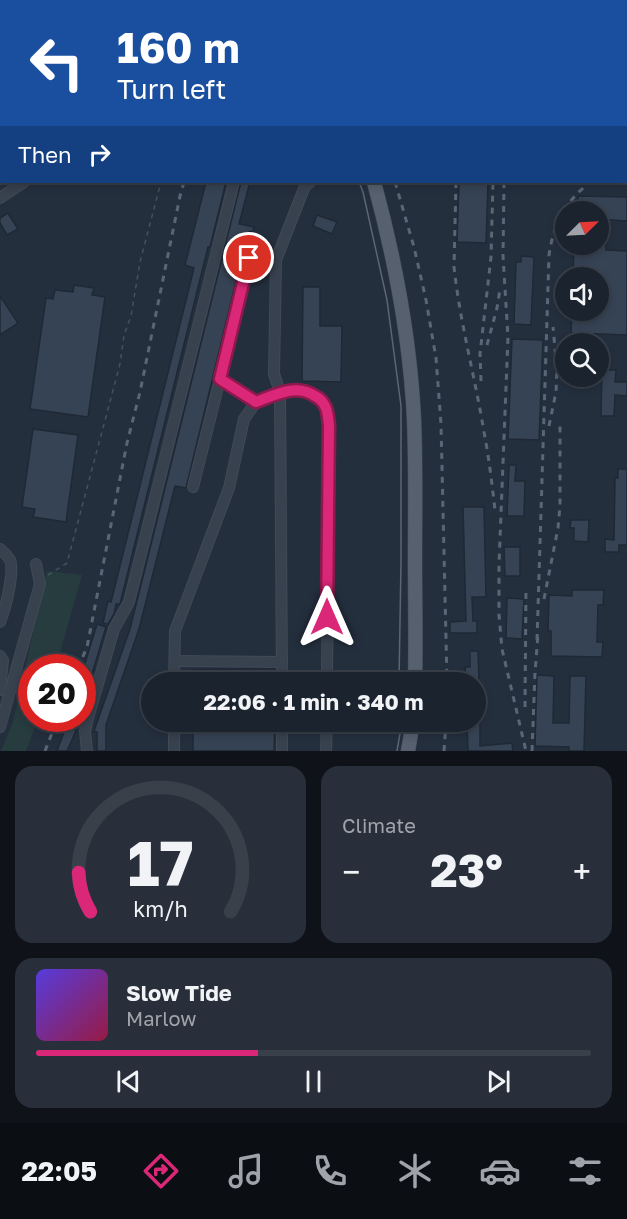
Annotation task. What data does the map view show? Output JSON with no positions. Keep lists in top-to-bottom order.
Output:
{
  "north": "top right",
  "page": {
    "turn": ["160 m", "Turn left"],
    "then": "Then",
    "limit": "20",
    "trip": "22:06 · 1 min · 340 m",
    "tile": "Climate",
    "heat": ["−", "23°", "+"],
    "song": ["Slow Tide", "Marlow"],
    "tabs": "22:05",
    "gauge": ["17", "km/h"]
  }
}
